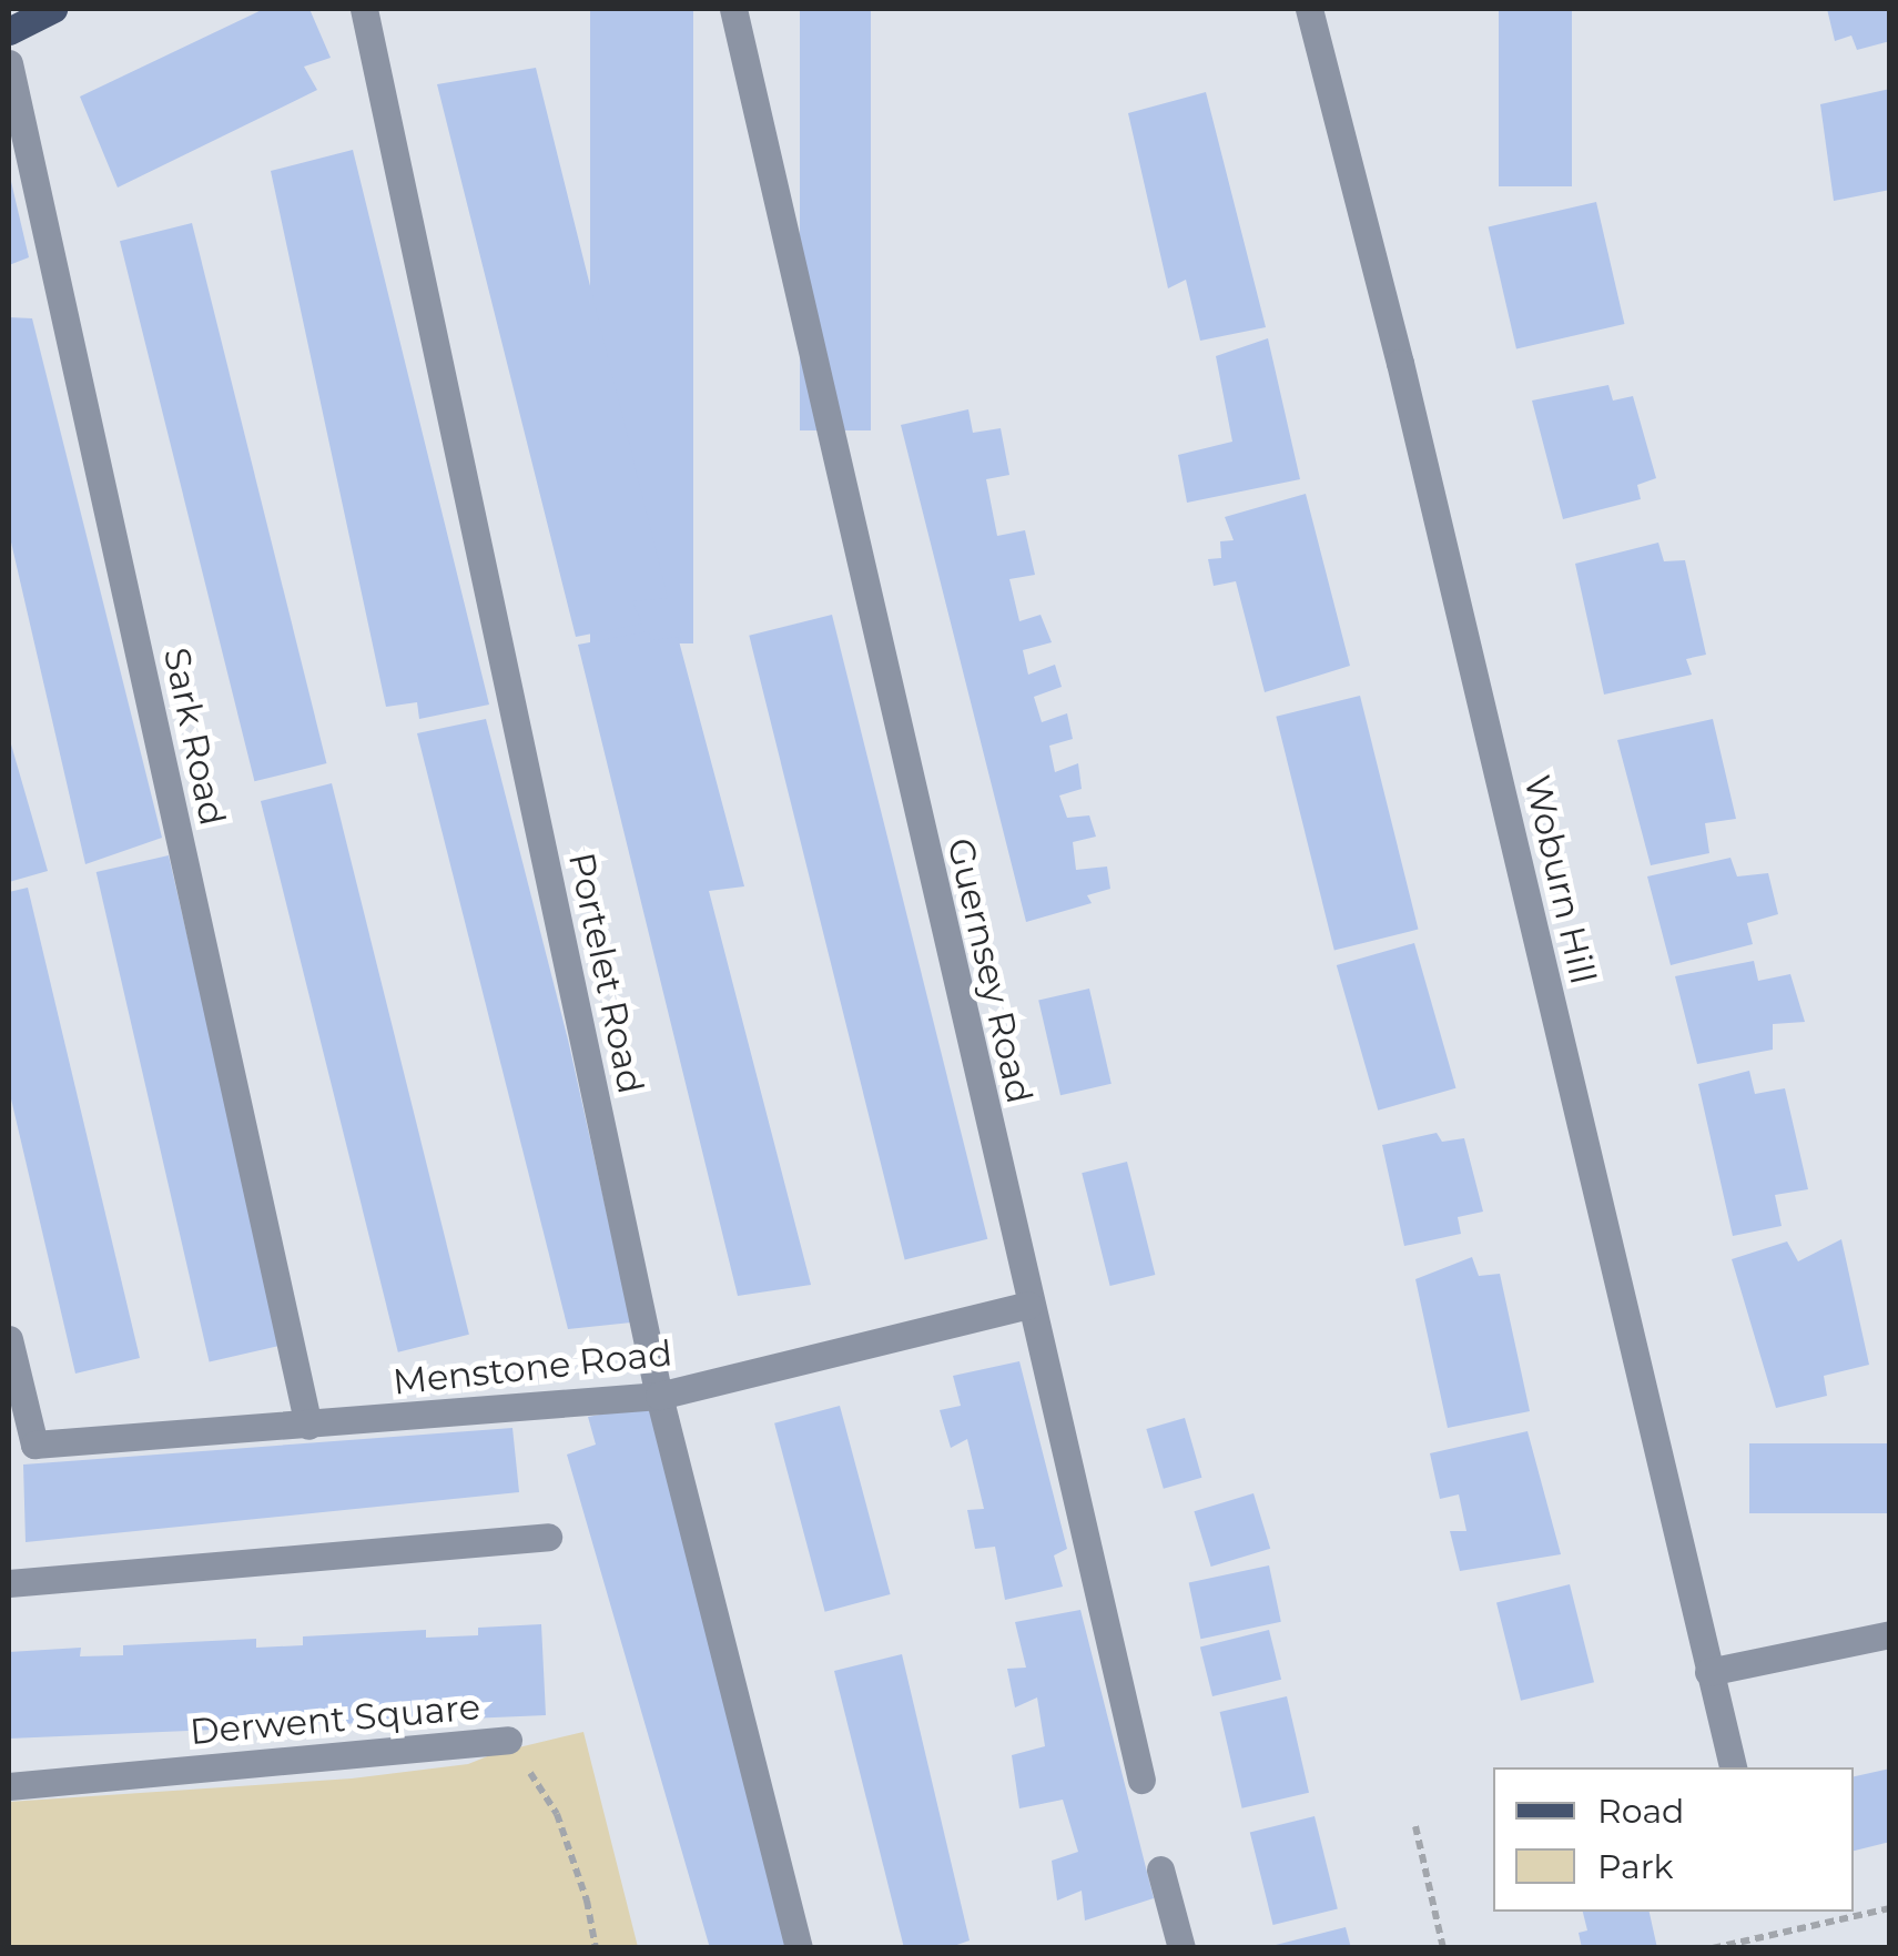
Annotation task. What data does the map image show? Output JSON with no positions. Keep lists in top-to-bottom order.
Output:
{
  "streets": {
    "street": [
      "Sark Road",
      "Woburn Hill",
      "Guernsey Road",
      "Portelet Road",
      "Menstone Road",
      "Derwent Square"
    ]
  },
  "crossings": [
    ["Sark Road", "Menstone Road"],
    ["Guernsey Road", "Menstone Road"],
    ["Portelet Road", "Menstone Road"]
  ],
  "legend": ["Road", "Park"]
}
